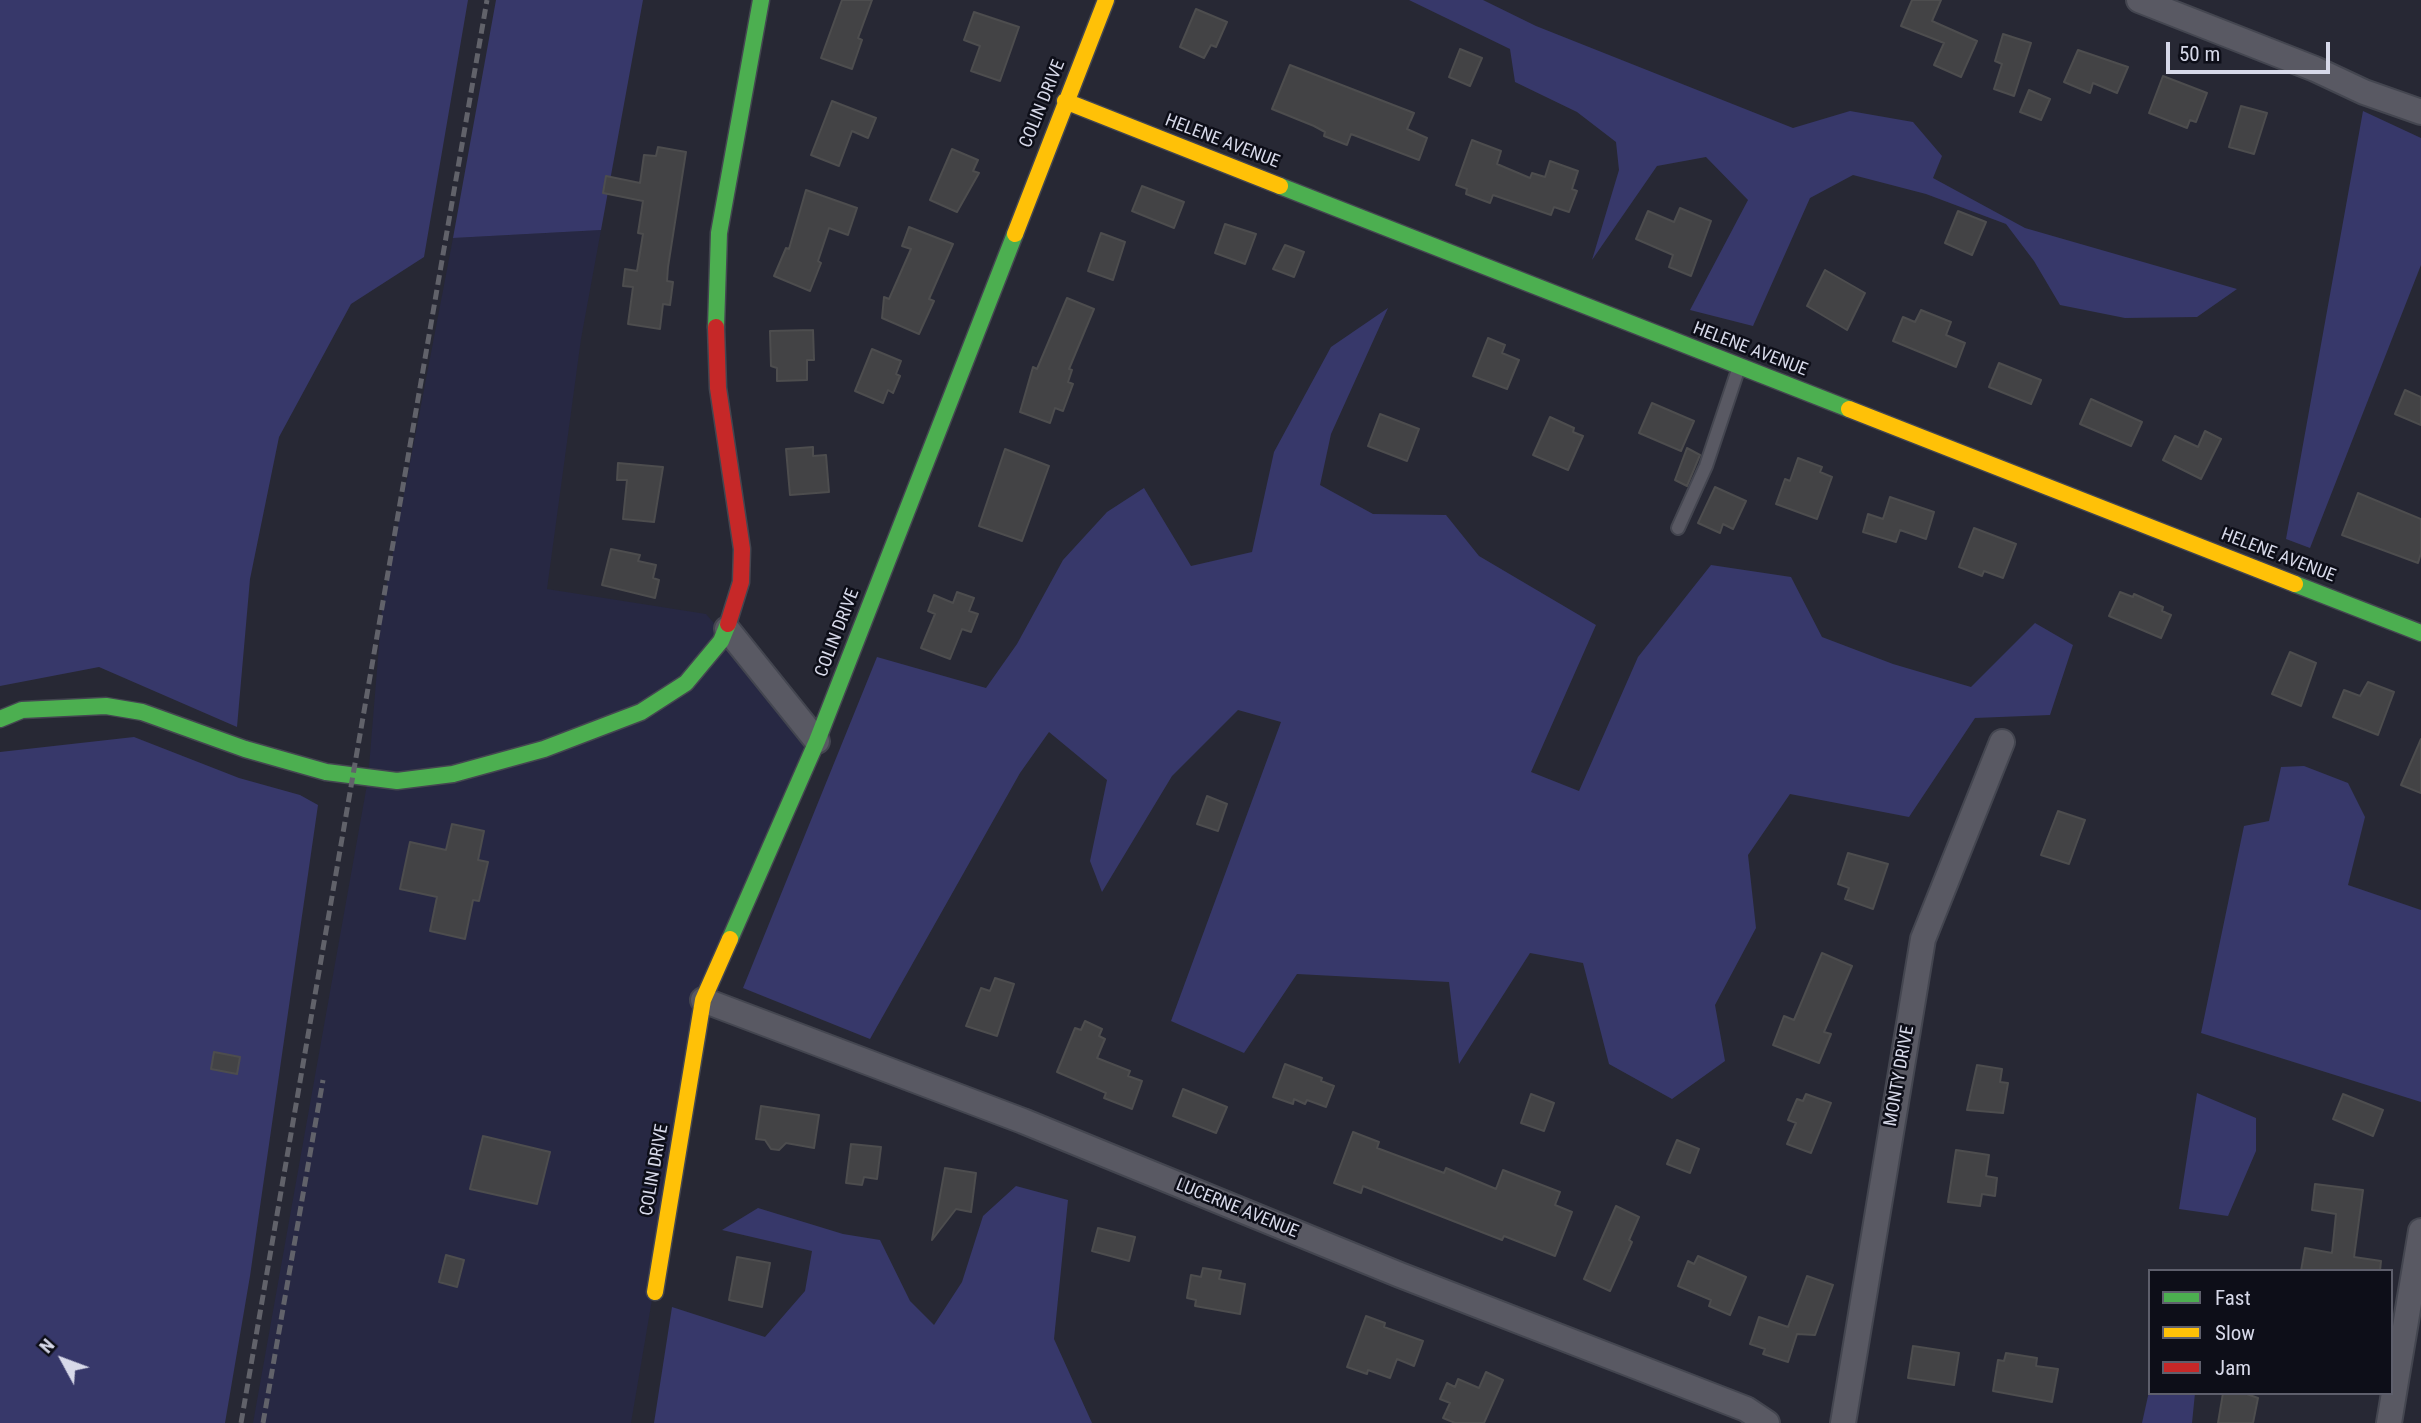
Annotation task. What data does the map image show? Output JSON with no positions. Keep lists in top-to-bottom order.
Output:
{
  "streets": {
    "street": [
      "COLIN DRIVE",
      "HELENE AVENUE",
      "MONTY DRIVE",
      "LUCERNE AVENUE"
    ]
  },
  "crossings": [
    ["COLIN DRIVE", "HELENE AVENUE"],
    ["COLIN DRIVE", "LUCERNE AVENUE"]
  ],
  "legend": ["Fast", "Slow", "Jam"],
  "scale_bar": "50 m",
  "north": "top left"
}
